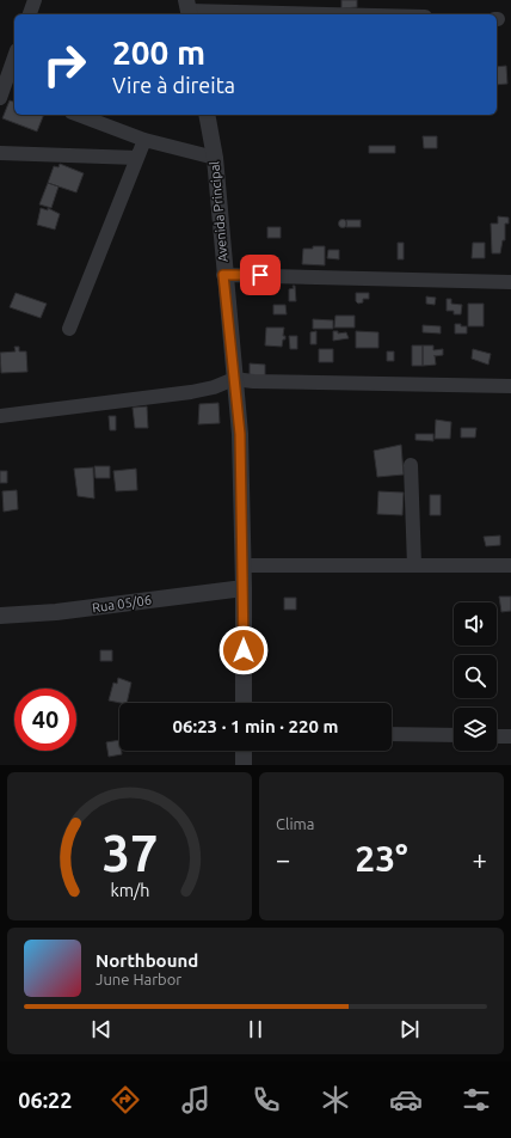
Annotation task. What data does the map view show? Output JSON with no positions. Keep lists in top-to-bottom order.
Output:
{
  "streets": {
    "street": ["Avenida Principal", "Rua 05/06"]
  },
  "crossings": [
    ["Avenida Principal", "Rua 05/06"]
  ],
  "page": {
    "turn": ["200 m", "Vire à direita"],
    "limit": "40",
    "trip": "06:23 · 1 min · 220 m",
    "tile": "Clima",
    "heat": ["−", "23°", "+"],
    "song": ["Northbound", "June Harbor"],
    "tabs": "06:22",
    "gauge": ["37", "km/h"]
  }
}
